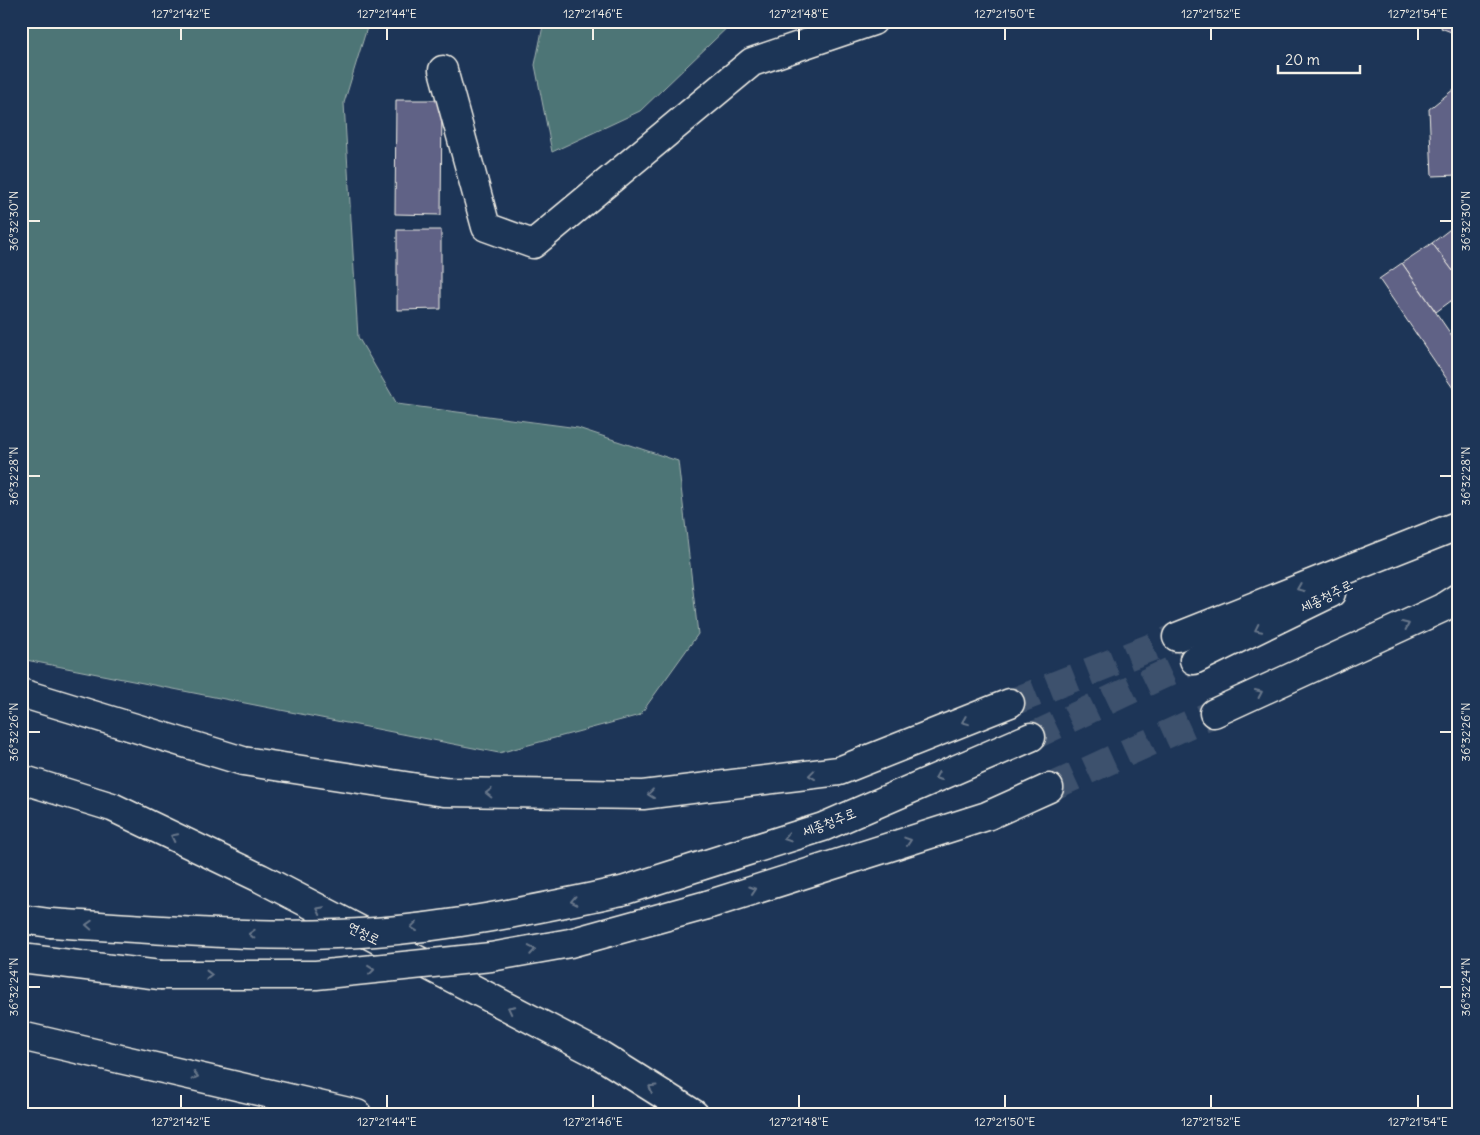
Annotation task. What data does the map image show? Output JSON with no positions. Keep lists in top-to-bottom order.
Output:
{
  "streets": {
    "main road": ["세종청주로", "연청로"]
  },
  "scale_bar": "20 m",
  "coordinates": [
    "127°21'42\"E",
    "127°21'44\"E",
    "127°21'46\"E",
    "127°21'48\"E",
    "127°21'50\"E",
    "127°21'52\"E",
    "127°21'54\"E",
    "36°32'30\"N",
    "36°32'28\"N",
    "36°32'26\"N",
    "36°32'24\"N"
  ]
}
